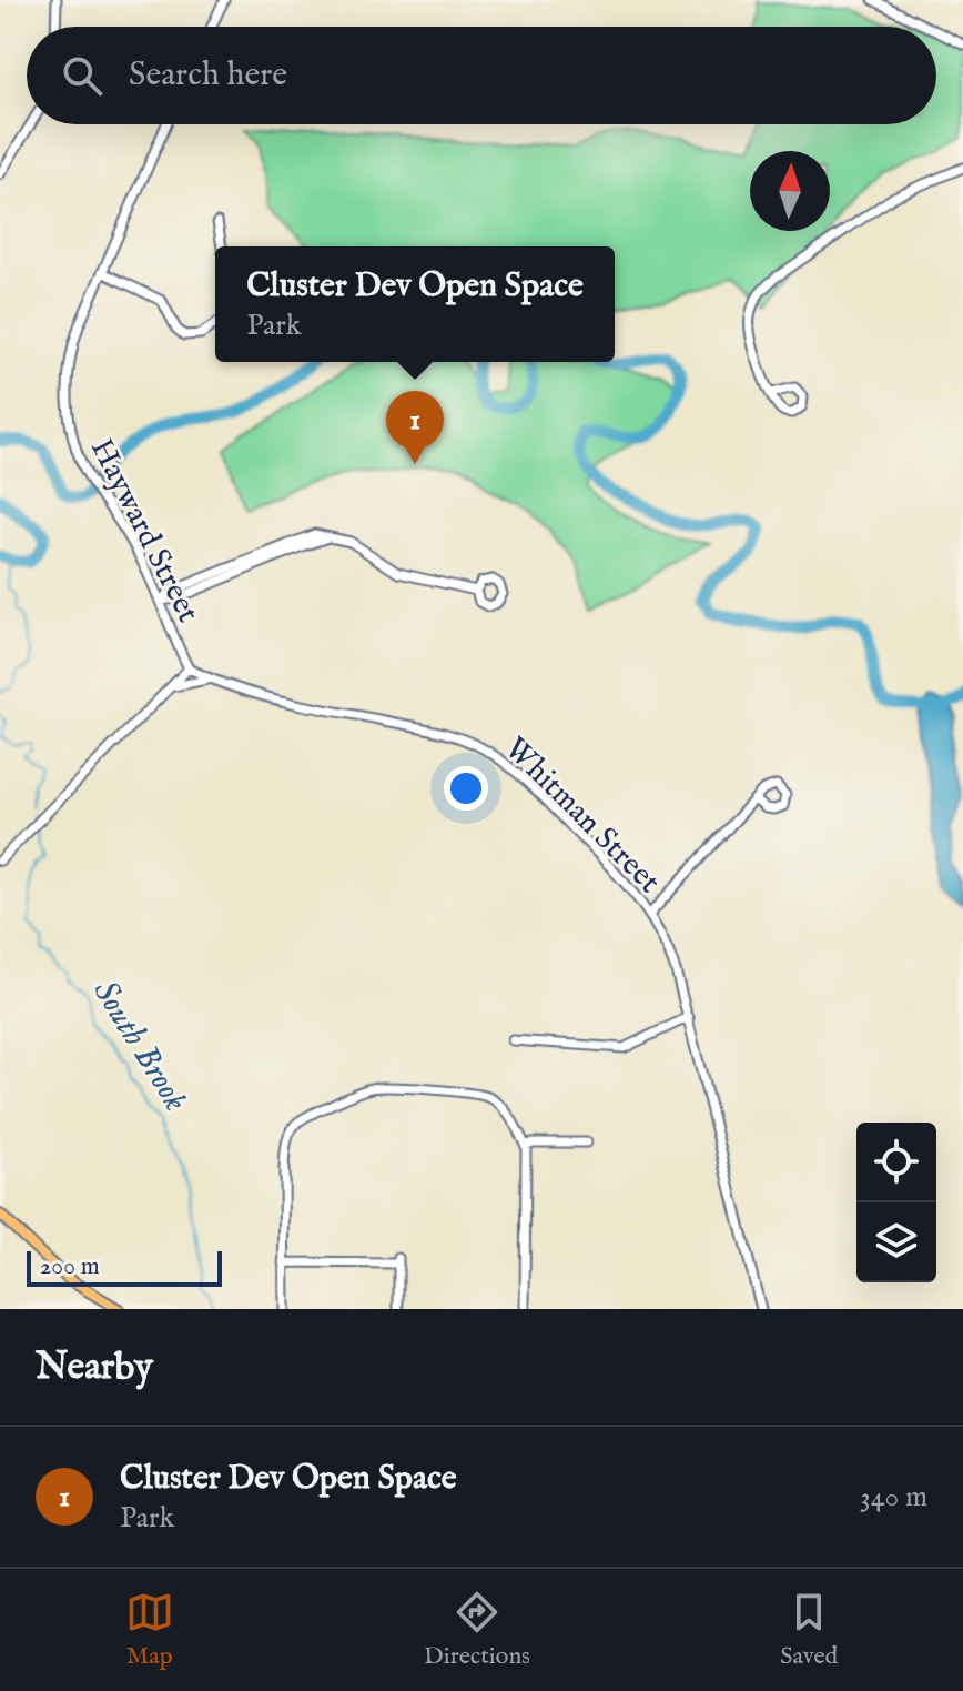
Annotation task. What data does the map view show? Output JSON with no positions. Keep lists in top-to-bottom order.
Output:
{
  "streets": {
    "street": ["Hayward Street", "Whitman Street"]
  },
  "crossings": [
    ["Hayward Street", "Whitman Street"]
  ],
  "water": ["South Brook"],
  "scale_bar": "200 m",
  "north": "top",
  "page": {
    "search": "Search here",
    "popup": ["Cluster Dev Open Space", "Park"],
    "pins": "1",
    "scale": "200 m",
    "heading": "Nearby",
    "list": [
      {
        "mark": "1",
        "name": "Cluster Dev Open Space",
        "note": "Park",
        "value": "340 m"
      }
    ],
    "nav": ["Map", "Directions", "Saved"]
  }
}
